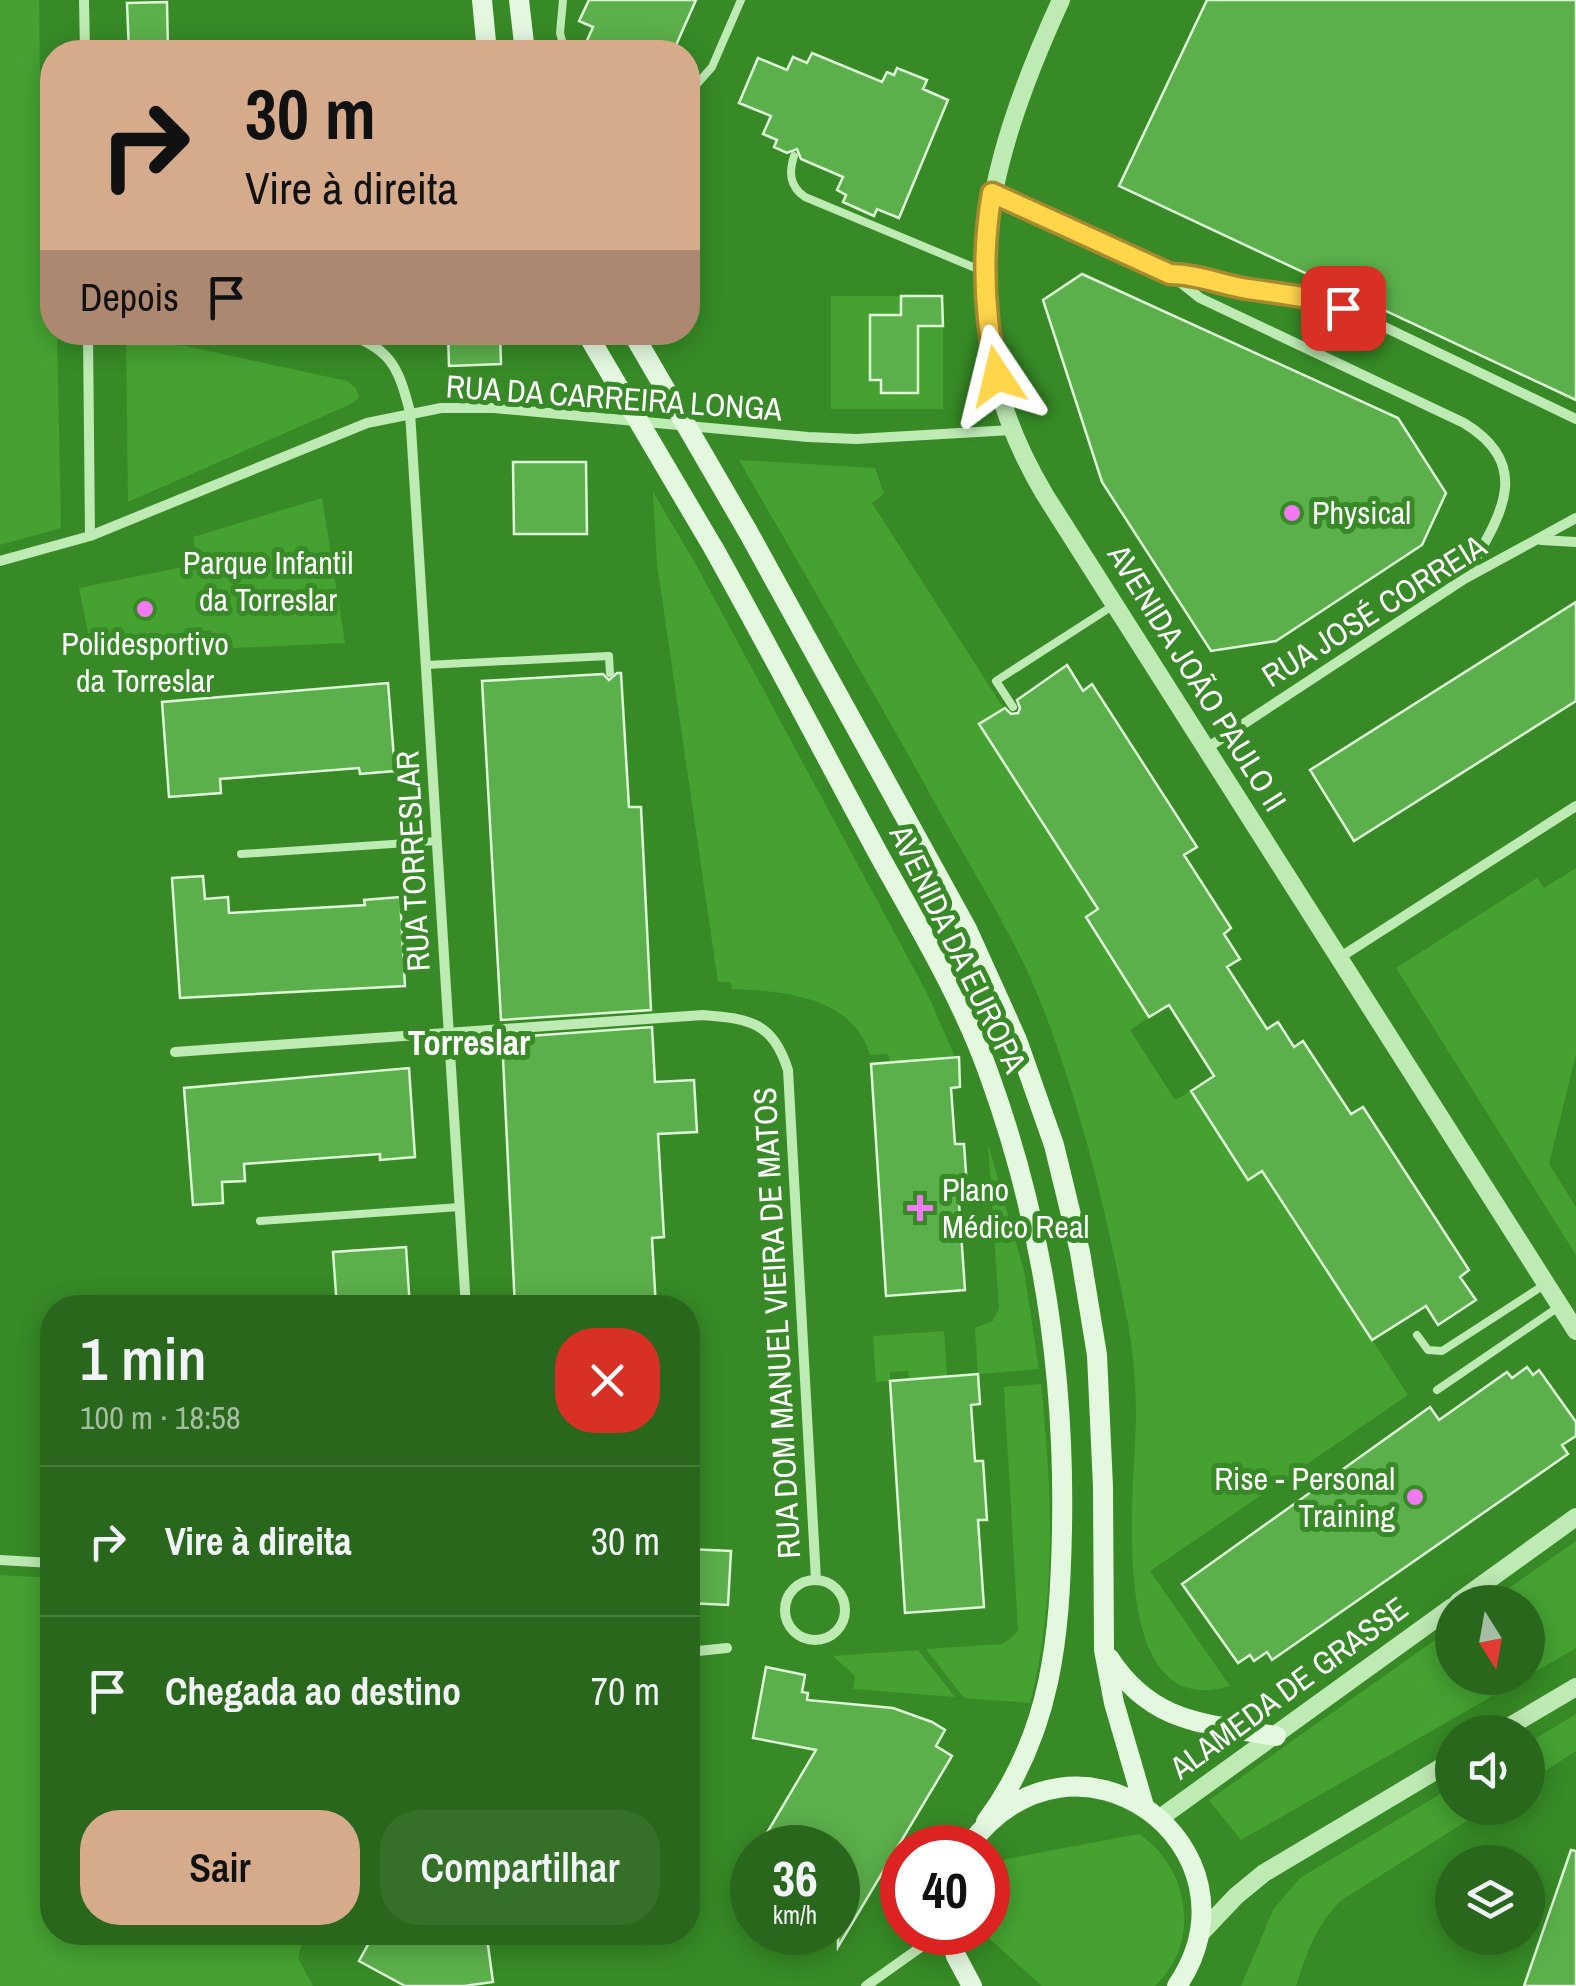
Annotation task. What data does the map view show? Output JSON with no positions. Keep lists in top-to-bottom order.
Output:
{
  "streets": {
    "main road": ["AVENIDA DA EUROPA"],
    "street": [
      "RUA DA CARREIRA LONGA",
      "RUA JOSÉ CORREIA",
      "AVENIDA JOÃO PAULO II",
      "RUA TORRESLAR",
      "RUA DOM MANUEL VIEIRA DE MATOS",
      "ALAMEDA DE GRASSE"
    ]
  },
  "crossings": [
    ["RUA DA CARREIRA LONGA", "AVENIDA JOÃO PAULO II"],
    ["RUA DA CARREIRA LONGA", "RUA TORRESLAR"],
    ["RUA JOSÉ CORREIA", "AVENIDA JOÃO PAULO II"],
    ["RUA TORRESLAR", "RUA DOM MANUEL VIEIRA DE MATOS"],
    ["AVENIDA DA EUROPA", "ALAMEDA DE GRASSE"]
  ],
  "districts": ["Torreslar"],
  "parks": ["Parque Infantil da Torreslar"],
  "places": {
    "other": ["Physical", "Polidesportivo da Torreslar", "Rise - Personal Training"],
    "health": ["Plano Médico Real"]
  },
  "north": "bottom",
  "page": {
    "turn": ["30 m", "Vire à direita"],
    "then": "Depois",
    "heading": ["1 min", "100 m · 18:58"],
    "list": [
      {
        "name": "Vire à direita",
        "value": "30 m"
      },
      {
        "name": "Chegada ao destino",
        "value": "70 m"
      }
    ],
    "buttons": ["Sair", "Compartilhar"],
    "speed": "36 km/h",
    "limit": "40"
  }
}
